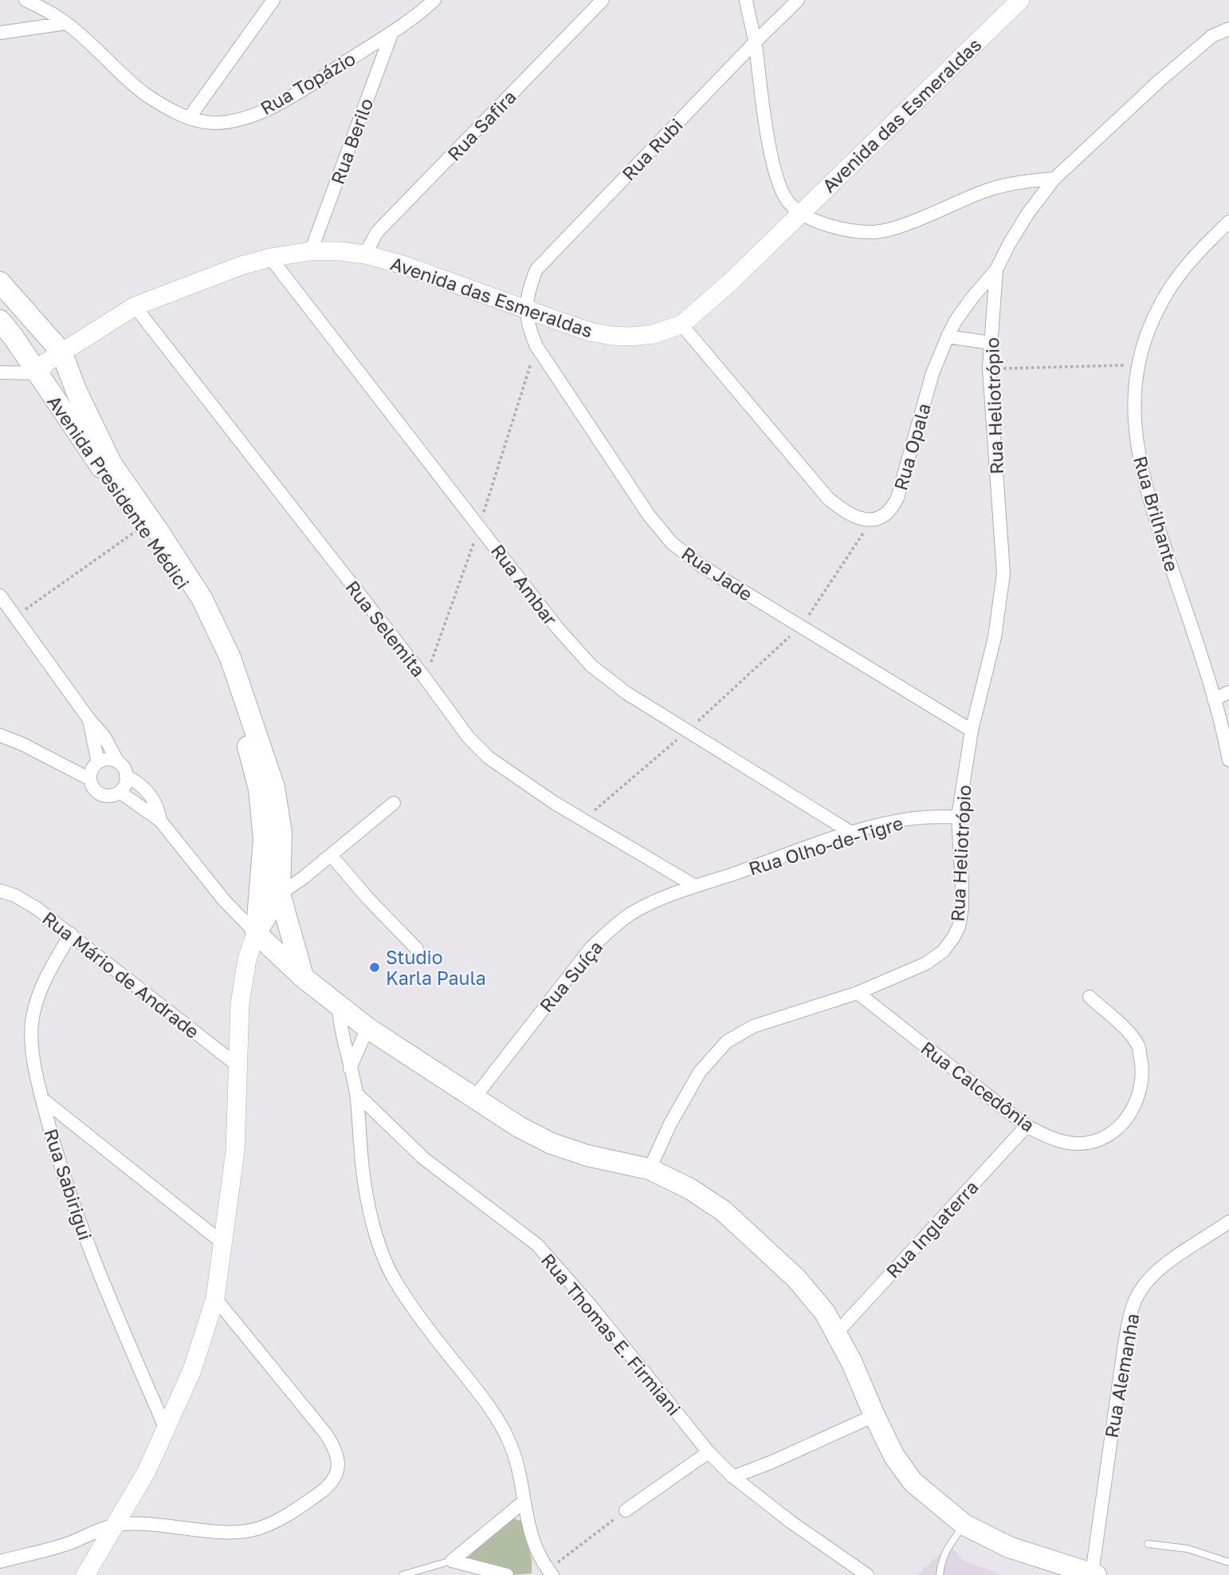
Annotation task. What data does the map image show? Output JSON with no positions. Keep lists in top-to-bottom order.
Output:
{
  "streets": {
    "main road": ["Avenida das Esmeraldas", "Avenida Presidente Médici"],
    "street": [
      "Rua Topázio",
      "Rua Safira",
      "Rua Berilo",
      "Rua Rubi",
      "Rua Heliotrópio",
      "Rua Opala",
      "Rua Brilhante",
      "Rua Jade",
      "Rua Ambar",
      "Rua Selemita",
      "Rua Olho-de-Tigre",
      "Rua Mário de Andrade",
      "Rua Suíça",
      "Rua Calcedônia",
      "Rua Sabirigui",
      "Rua Inglaterra",
      "Rua Thomas E. Firmiani",
      "Rua Alemanha"
    ]
  },
  "crossings": [
    ["Rua Topázio", "Rua Berilo"],
    ["Avenida das Esmeraldas", "Rua Safira"],
    ["Avenida das Esmeraldas", "Rua Berilo"],
    ["Avenida das Esmeraldas", "Rua Rubi"],
    ["Avenida das Esmeraldas", "Avenida Presidente Médici"],
    ["Avenida das Esmeraldas", "Rua Jade"],
    ["Avenida das Esmeraldas", "Rua Ambar"],
    ["Avenida das Esmeraldas", "Rua Selemita"],
    ["Rua Rubi", "Rua Jade"],
    ["Rua Heliotrópio", "Rua Opala"],
    ["Rua Heliotrópio", "Rua Brilhante"],
    ["Rua Heliotrópio", "Rua Jade"],
    ["Rua Heliotrópio", "Rua Olho-de-Tigre"],
    ["Rua Heliotrópio", "Rua Calcedônia"],
    ["Rua Ambar", "Rua Olho-de-Tigre"],
    ["Rua Selemita", "Rua Olho-de-Tigre"],
    ["Rua Selemita", "Rua Suíça"],
    ["Rua Olho-de-Tigre", "Rua Suíça"],
    ["Rua Mário de Andrade", "Rua Sabirigui"],
    ["Rua Calcedônia", "Rua Inglaterra"]
  ],
  "places": ["Studio Karla Paula"]
}
